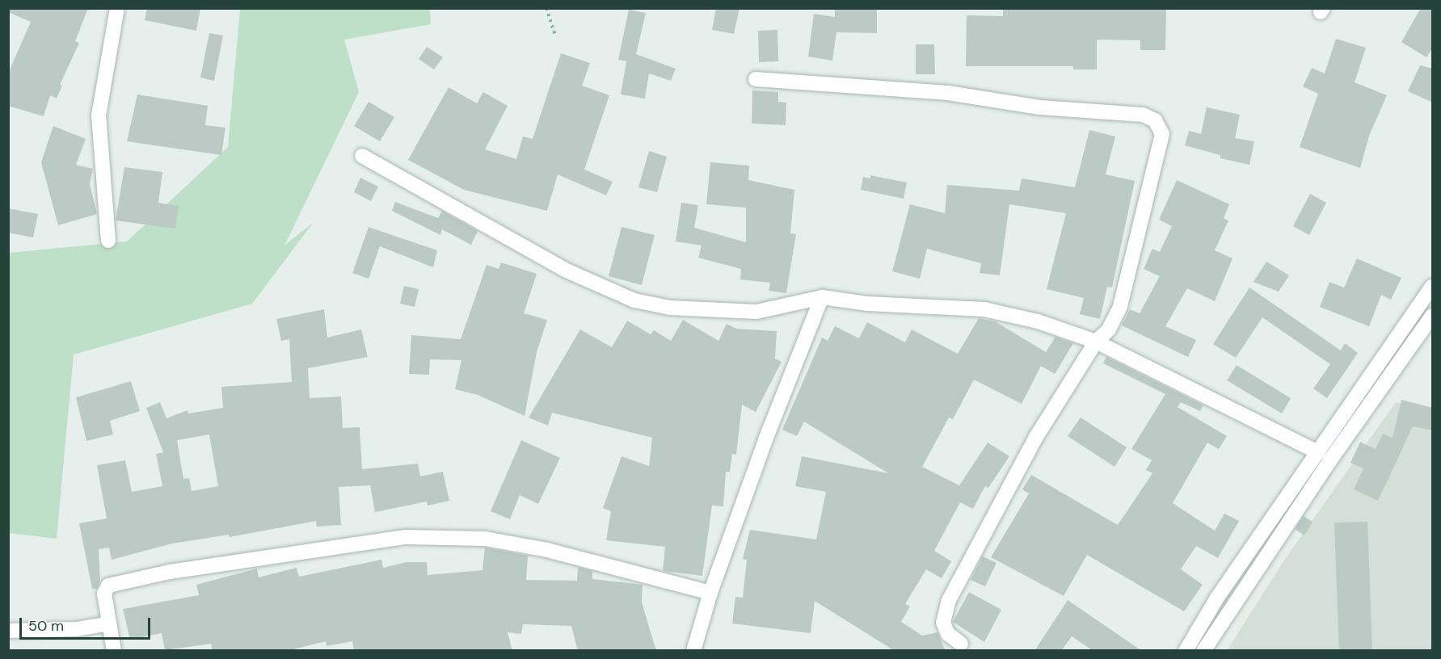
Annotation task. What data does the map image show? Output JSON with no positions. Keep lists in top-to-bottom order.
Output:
{
  "scale_bar": "50 m"
}
